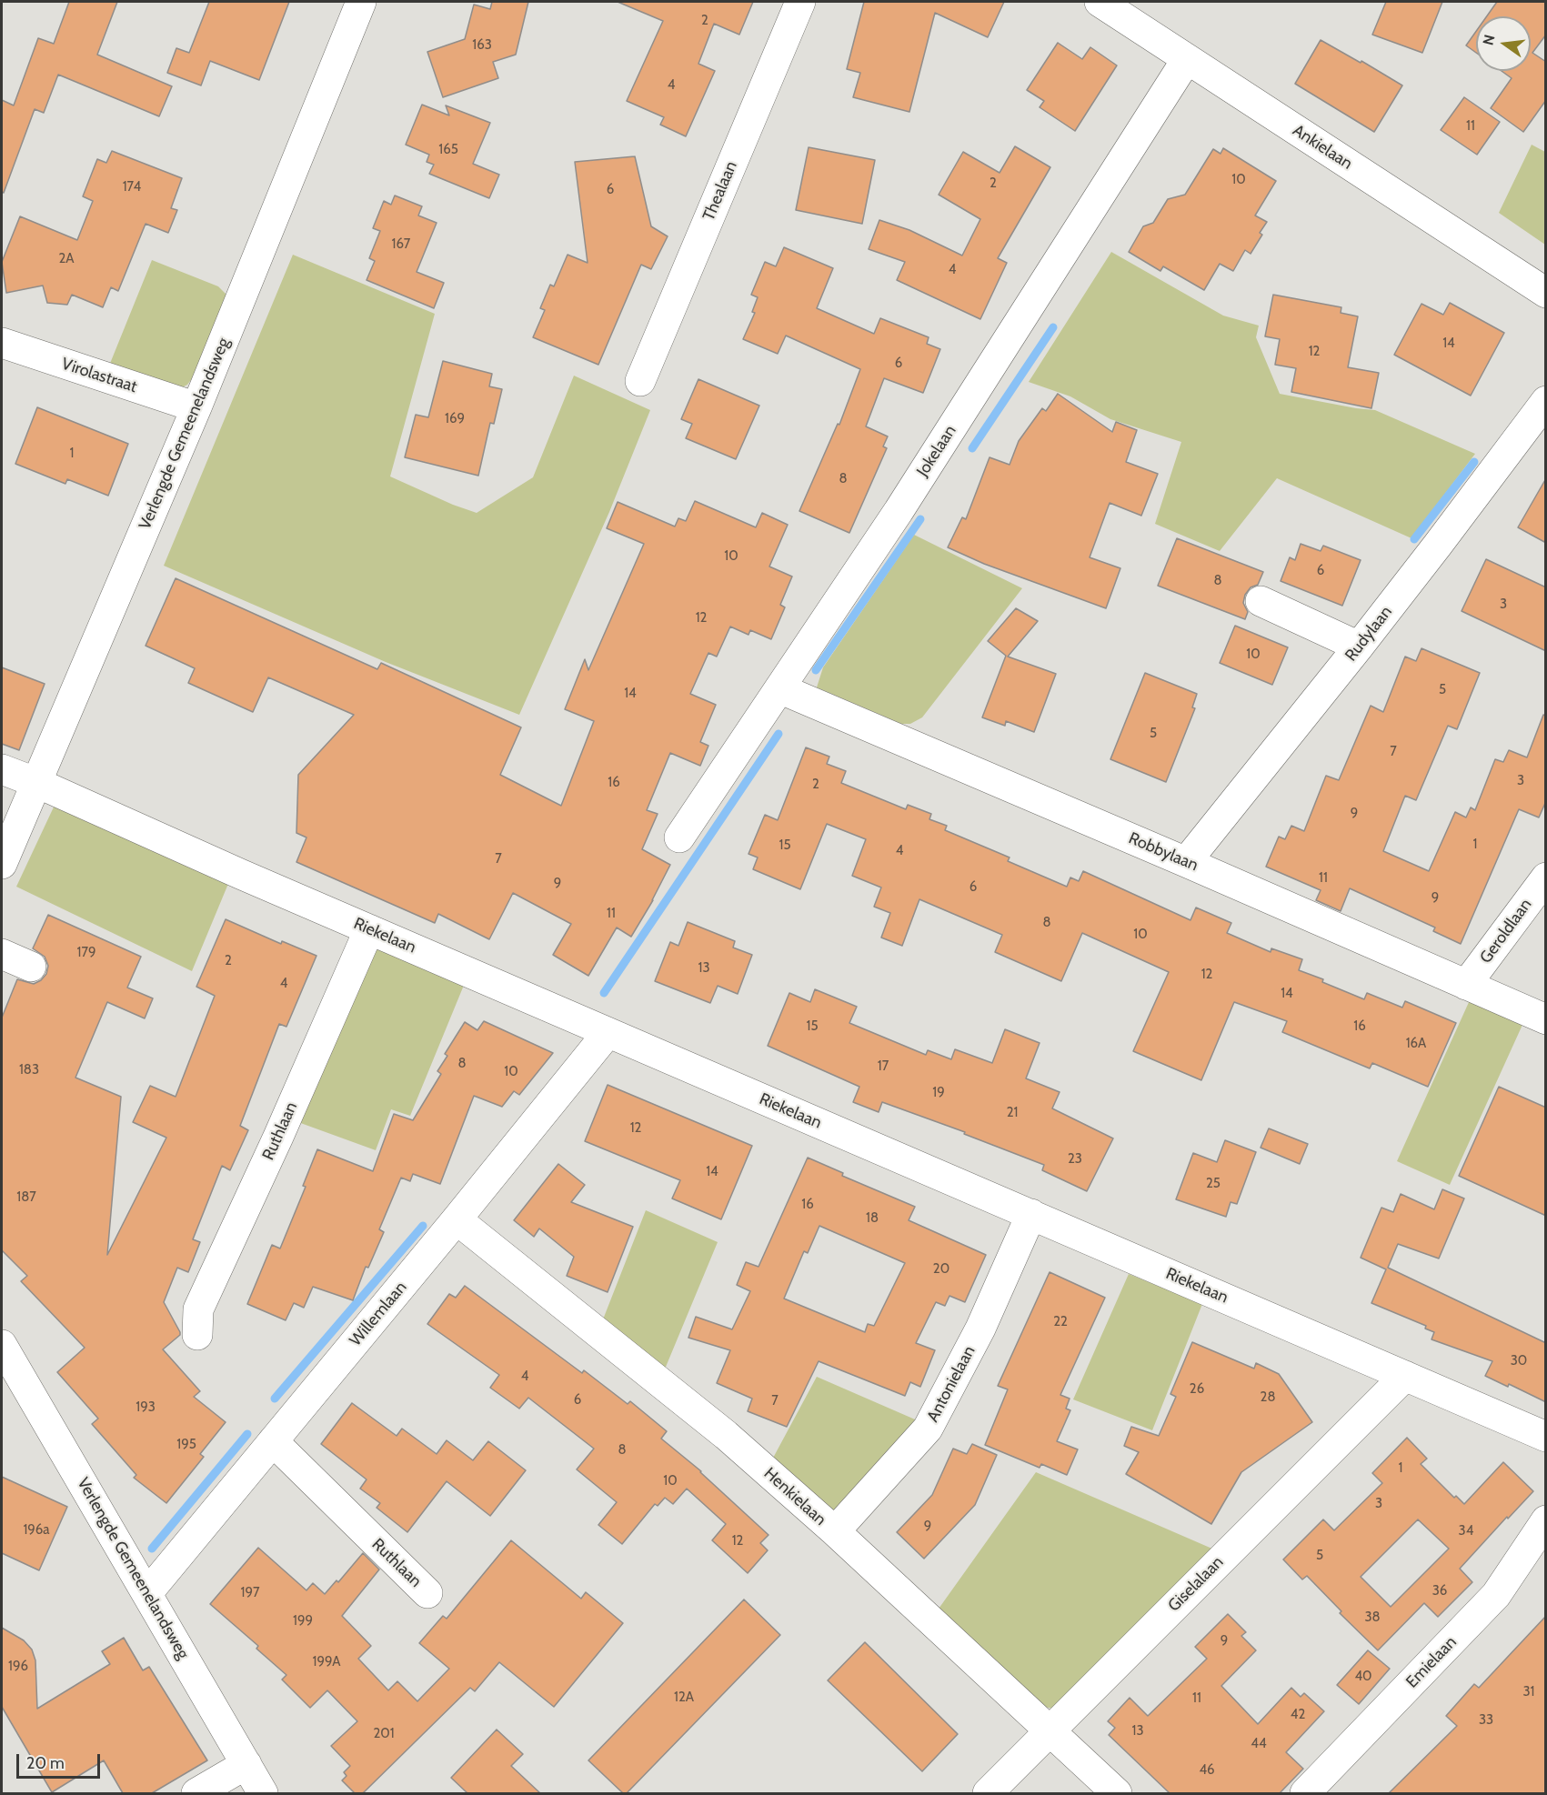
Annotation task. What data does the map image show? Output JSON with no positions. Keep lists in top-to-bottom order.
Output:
{
  "streets": {
    "street": [
      "Ankielaan",
      "Thealaan",
      "Virolastraat",
      "Verlengde Gemeenelandsweg",
      "Jokelaan",
      "Rudylaan",
      "Robbylaan",
      "Geroldlaan",
      "Riekelaan",
      "Ruthlaan",
      "Willemlaan",
      "Antonielaan",
      "Henkielaan",
      "Giselalaan",
      "Emielaan"
    ]
  },
  "crossings": [
    ["Ankielaan", "Jokelaan"],
    ["Virolastraat", "Verlengde Gemeenelandsweg"],
    ["Verlengde Gemeenelandsweg", "Riekelaan"],
    ["Verlengde Gemeenelandsweg", "Willemlaan"],
    ["Jokelaan", "Robbylaan"],
    ["Rudylaan", "Robbylaan"],
    ["Robbylaan", "Geroldlaan"],
    ["Riekelaan", "Ruthlaan"],
    ["Riekelaan", "Willemlaan"],
    ["Riekelaan", "Antonielaan"],
    ["Riekelaan", "Giselalaan"],
    ["Ruthlaan", "Willemlaan"],
    ["Willemlaan", "Henkielaan"],
    ["Antonielaan", "Henkielaan"],
    ["Henkielaan", "Giselalaan"]
  ],
  "house_numbers": [
    "2",
    "163",
    "4",
    "11",
    "165",
    "10",
    "2",
    "174",
    "6",
    "167",
    "2A",
    "4",
    "14",
    "12",
    "6",
    "169",
    "1",
    "8",
    "10",
    "6",
    "8",
    "3",
    "12",
    "10",
    "5",
    "14",
    "5",
    "7",
    "3",
    "16",
    "2",
    "9",
    "1",
    "15",
    "4",
    "7",
    "11",
    "9",
    "6",
    "9",
    "11",
    "8",
    "10",
    "179",
    "2",
    "13",
    "12",
    "4",
    "14",
    "15",
    "16",
    "16A",
    "8",
    "17",
    "183",
    "10",
    "19",
    "21",
    "12",
    "23",
    "14",
    "25",
    "187",
    "16",
    "18",
    "20",
    "22",
    "30",
    "4",
    "26",
    "28",
    "6",
    "7",
    "193",
    "195",
    "8",
    "1",
    "10",
    "3",
    "9",
    "196a",
    "34",
    "12",
    "5",
    "36",
    "197",
    "38",
    "199",
    "9",
    "199A",
    "196",
    "40",
    "31",
    "12A",
    "11",
    "42",
    "33",
    "13",
    "201",
    "44",
    "46"
  ],
  "scale_bar": "20 m",
  "north": "left"
}
